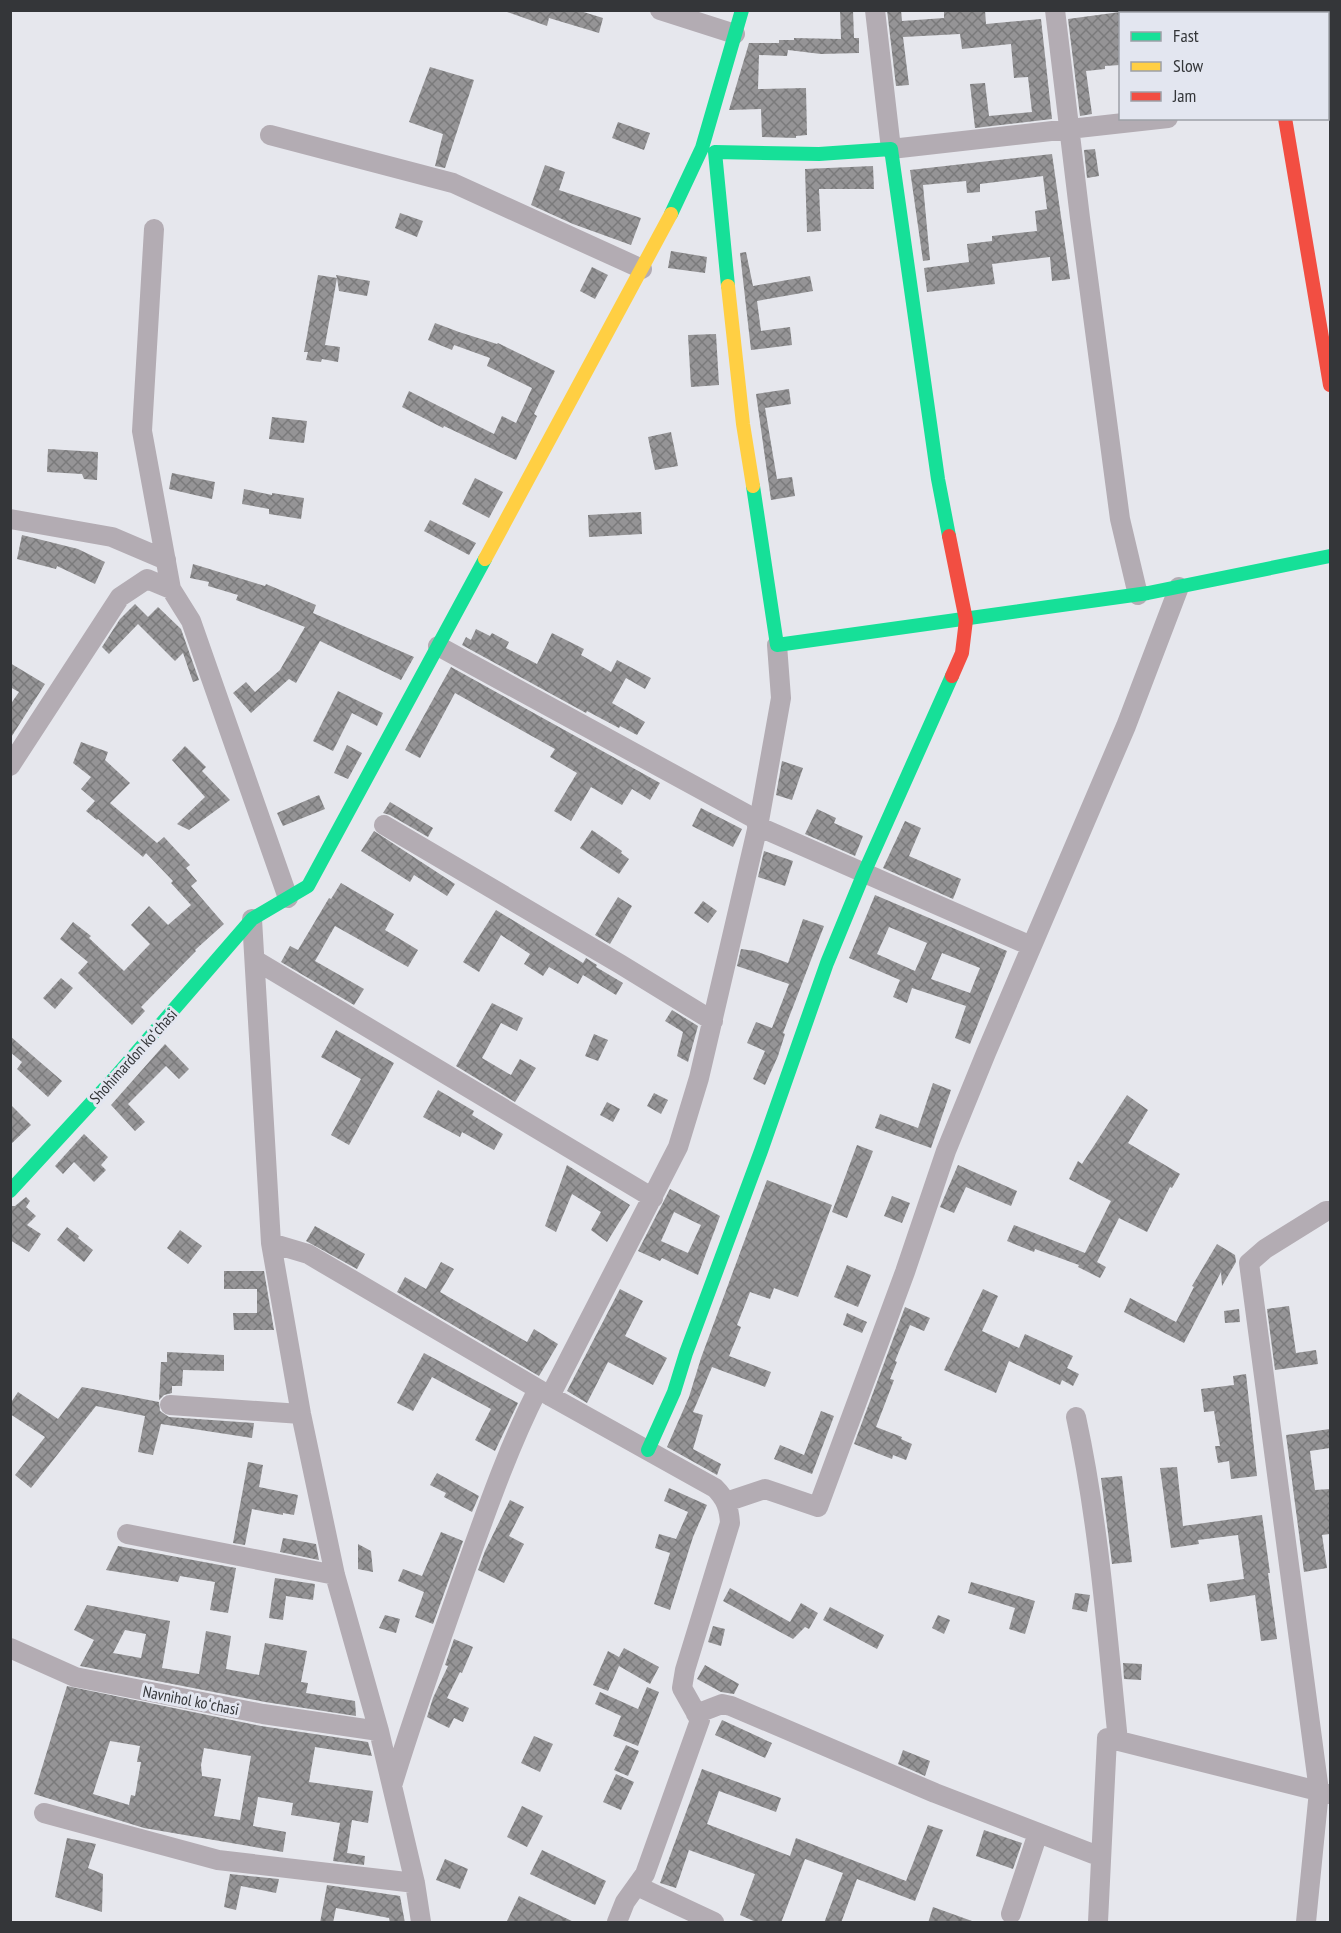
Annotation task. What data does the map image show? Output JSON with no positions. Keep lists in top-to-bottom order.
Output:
{
  "streets": {
    "street": ["Shohimardon koʻchasi", "Navnihol koʻchasi"]
  },
  "legend": ["Fast", "Slow", "Jam"]
}
